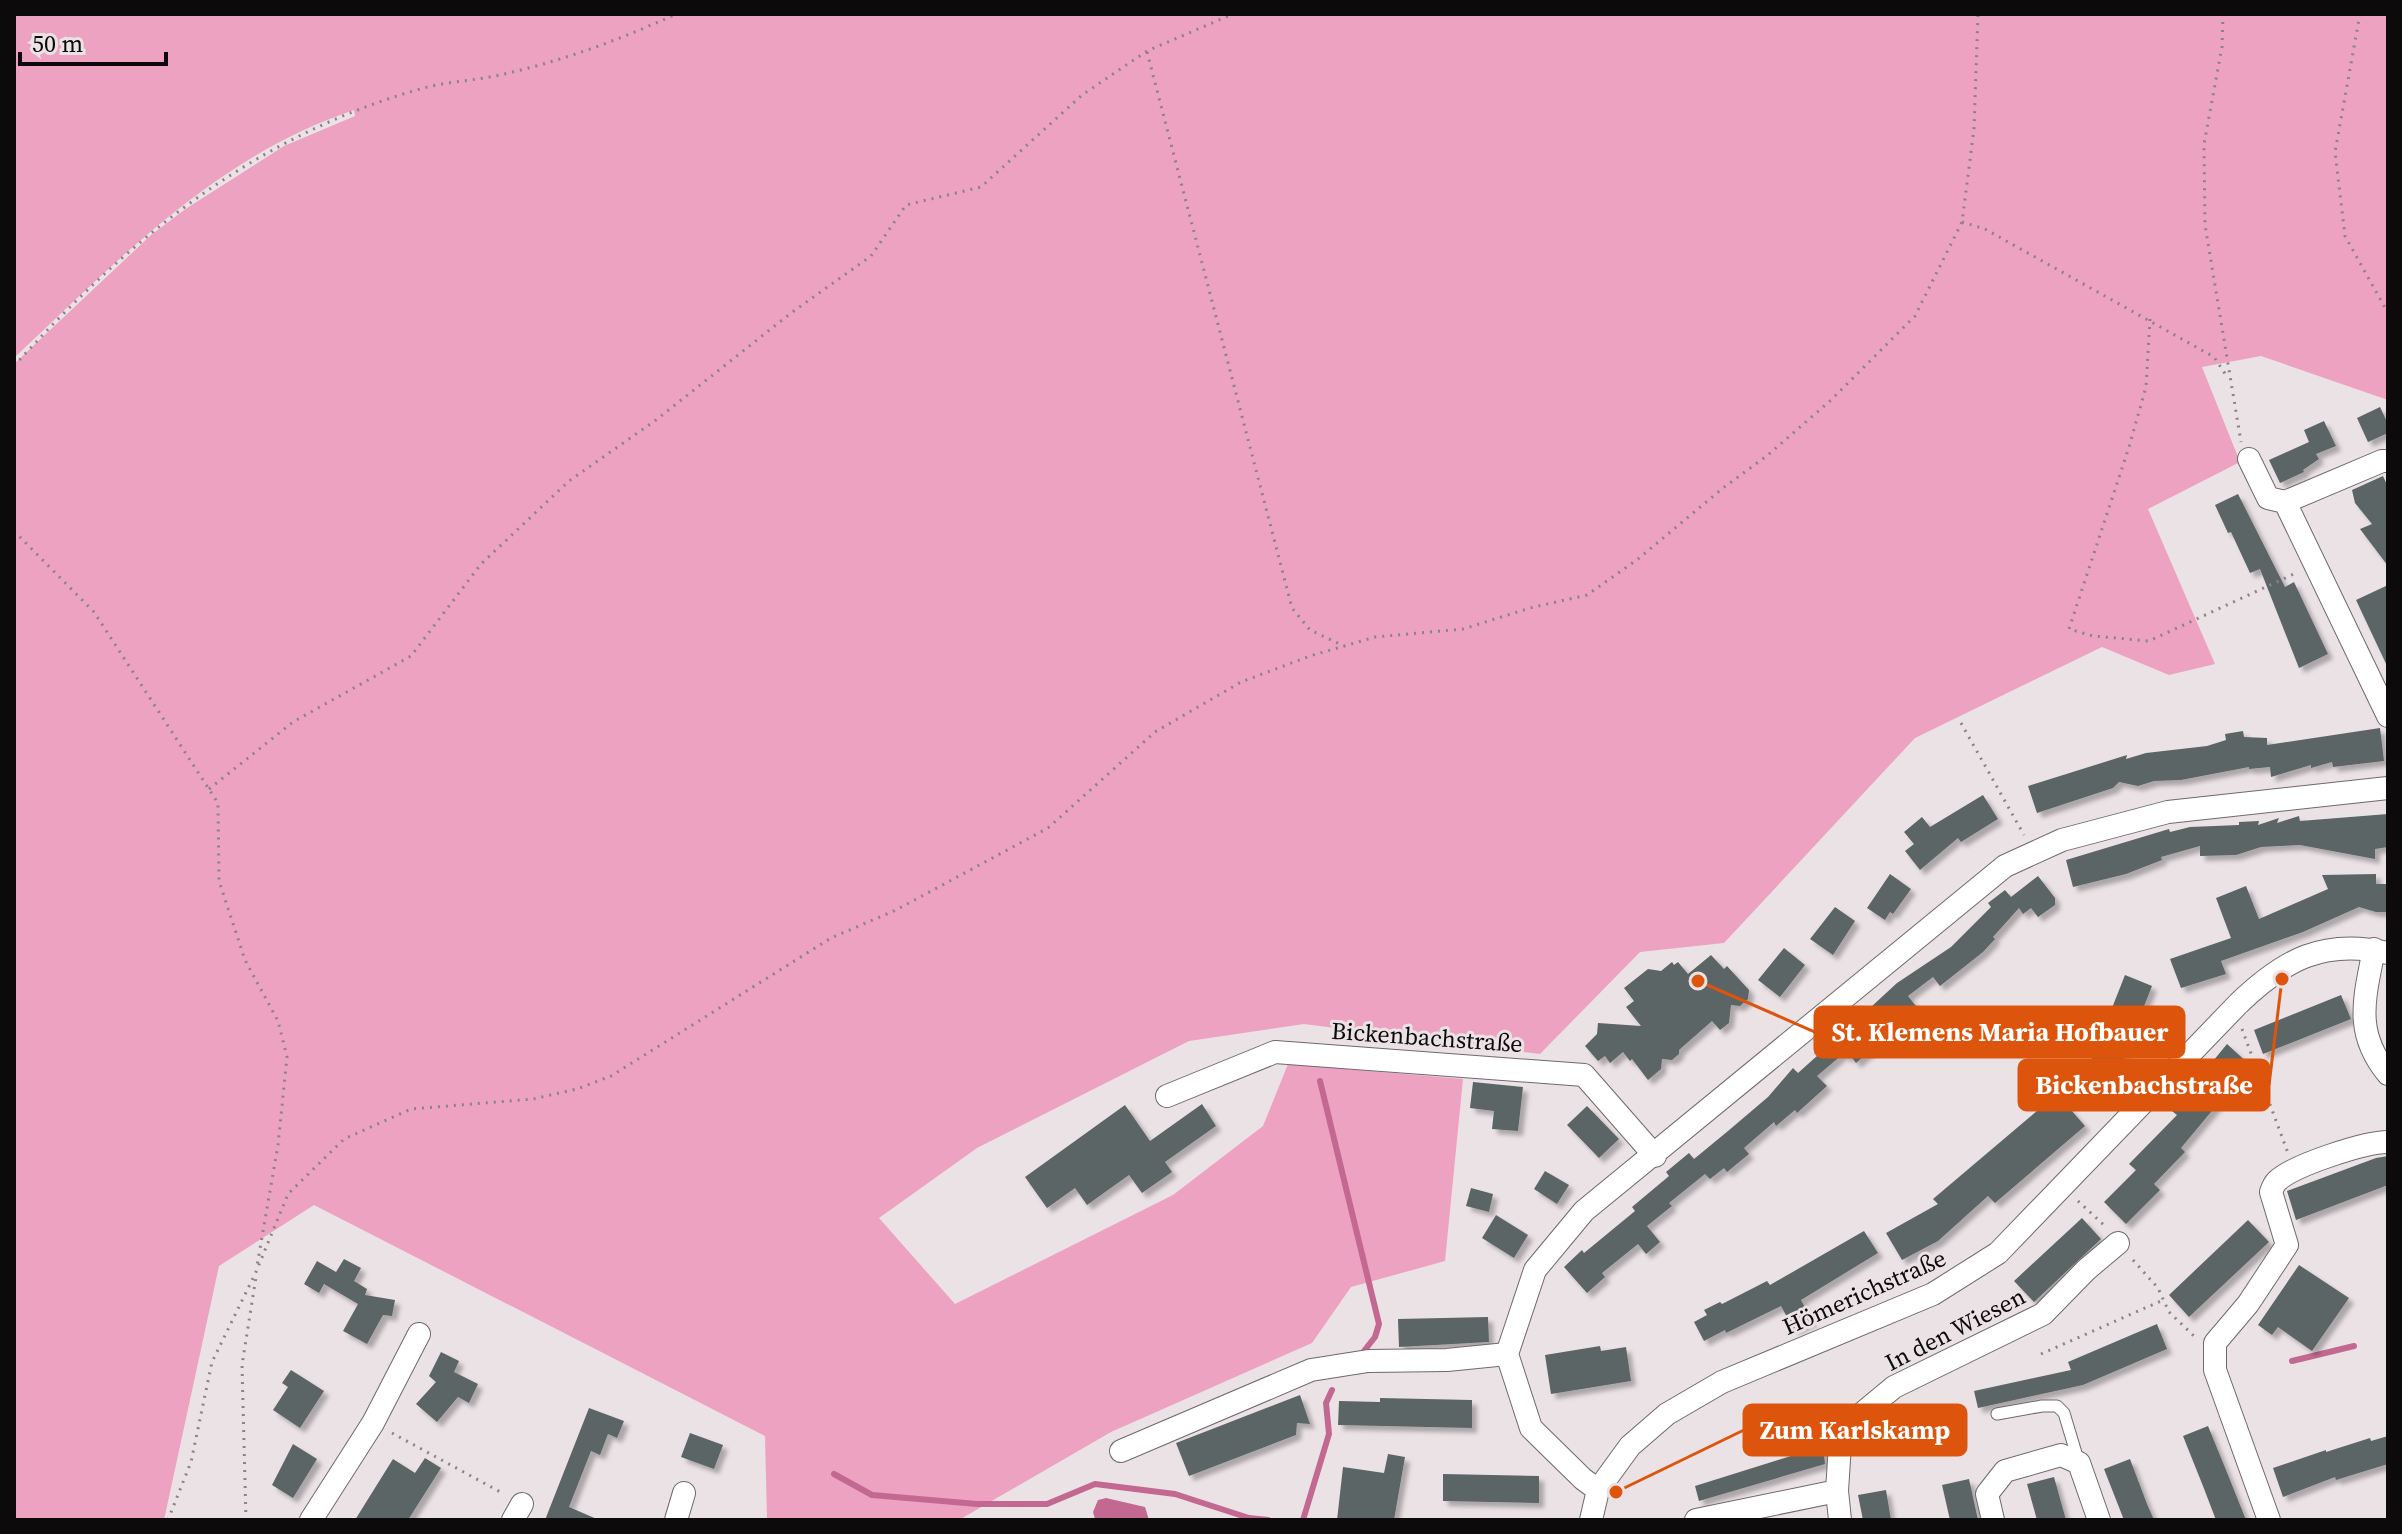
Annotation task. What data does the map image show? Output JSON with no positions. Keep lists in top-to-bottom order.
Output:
{
  "streets": {
    "street": ["Bickenbachstraße", "Hömerichstraße", "In den Wiesen"]
  },
  "places": ["Bickenbachstraße", "St. Klemens Maria Hofbauer", "Zum Karlskamp"],
  "scale_bar": "50 m"
}
